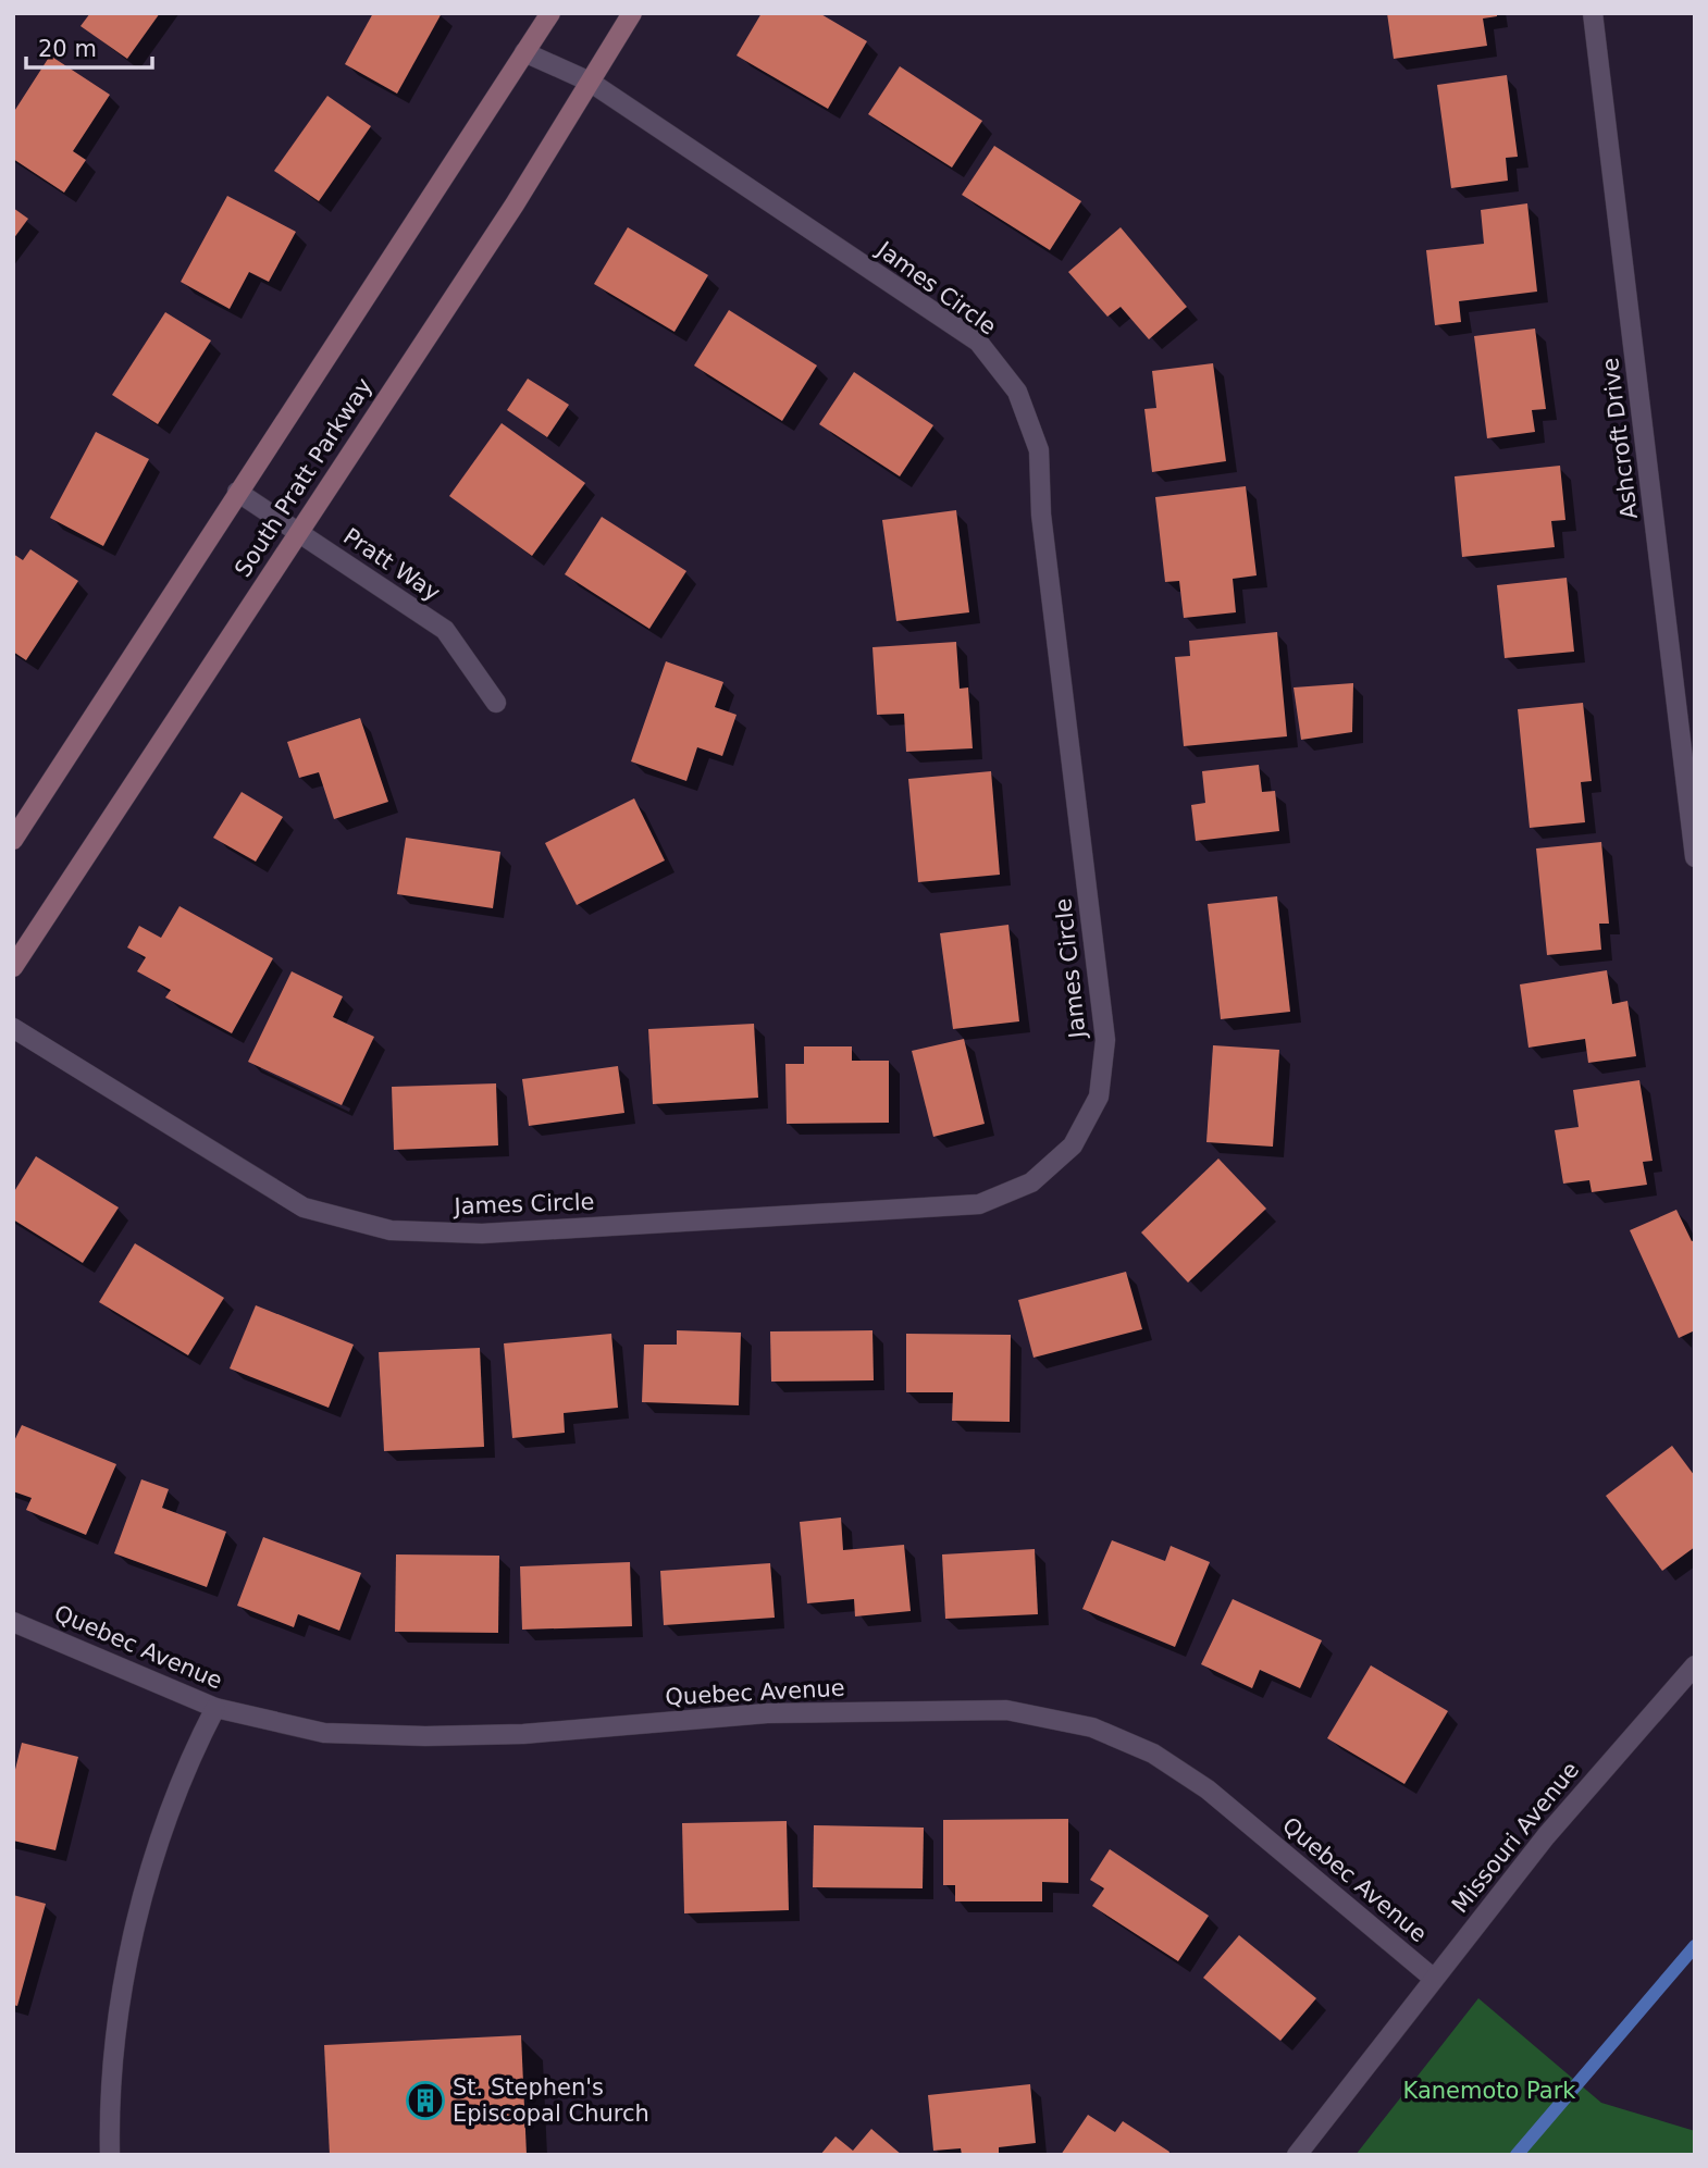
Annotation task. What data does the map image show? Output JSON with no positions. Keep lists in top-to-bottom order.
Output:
{
  "streets": {
    "street": [
      "James Circle",
      "Ashcroft Drive",
      "South Pratt Parkway",
      "Pratt Way",
      "Quebec Avenue",
      "Missouri Avenue"
    ]
  },
  "crossings": [
    ["James Circle", "South Pratt Parkway"],
    ["South Pratt Parkway", "Pratt Way"],
    ["Quebec Avenue", "Missouri Avenue"]
  ],
  "parks": ["Kanemoto Park"],
  "places": {
    "building": ["St. Stephen's Episcopal Church"]
  },
  "scale_bar": "20 m"
}
